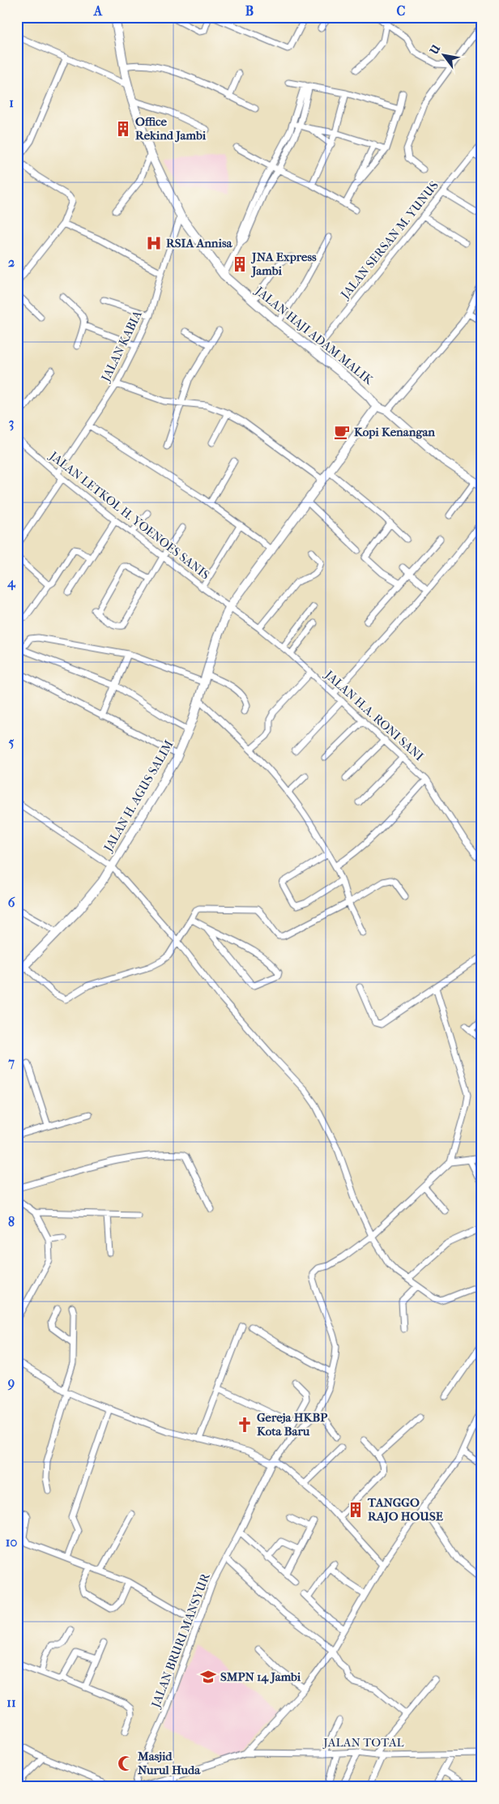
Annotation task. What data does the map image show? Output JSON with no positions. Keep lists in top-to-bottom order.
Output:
{
  "streets": {
    "main road": ["JALAN HAJI ADAM MALIK", "JALAN H. AGUS SALIM"],
    "street": [
      "JALAN SERSAN M. YUNUS",
      "JALAN KABIA",
      "JALAN LETKOL H. YOENOES SANIS",
      "JALAN H.A. RONI SANI",
      "JALAN BRURI MANSYUR",
      "JALAN TOTAL"
    ]
  },
  "crossings": [
    ["JALAN SERSAN M. YUNUS", "JALAN HAJI ADAM MALIK"],
    ["JALAN HAJI ADAM MALIK", "JALAN KABIA"],
    ["JALAN KABIA", "JALAN LETKOL H. YOENOES SANIS"],
    ["JALAN LETKOL H. YOENOES SANIS", "JALAN H.A. RONI SANI"],
    ["JALAN LETKOL H. YOENOES SANIS", "JALAN H. AGUS SALIM"],
    ["JALAN H.A. RONI SANI", "JALAN H. AGUS SALIM"]
  ],
  "places": {
    "building": ["Office Rekind Jambi", "JNA Express Jambi", "TANGGO RAJO HOUSE"],
    "hospital": ["RSIA Annisa"],
    "cafe": ["Kopi Kenangan"],
    "church": ["Gereja HKBP Kota Baru"],
    "school or university": ["SMPN 14 Jambi"],
    "mosque": ["Masjid Nurul Huda"]
  },
  "north": "top left",
  "grid": {
    "columns": ["A", "B", "C"],
    "rows": [
      "1",
      "2",
      "3",
      "4",
      "5",
      "6",
      "7",
      "8",
      "9",
      "10",
      "11"
    ]
  }
}
